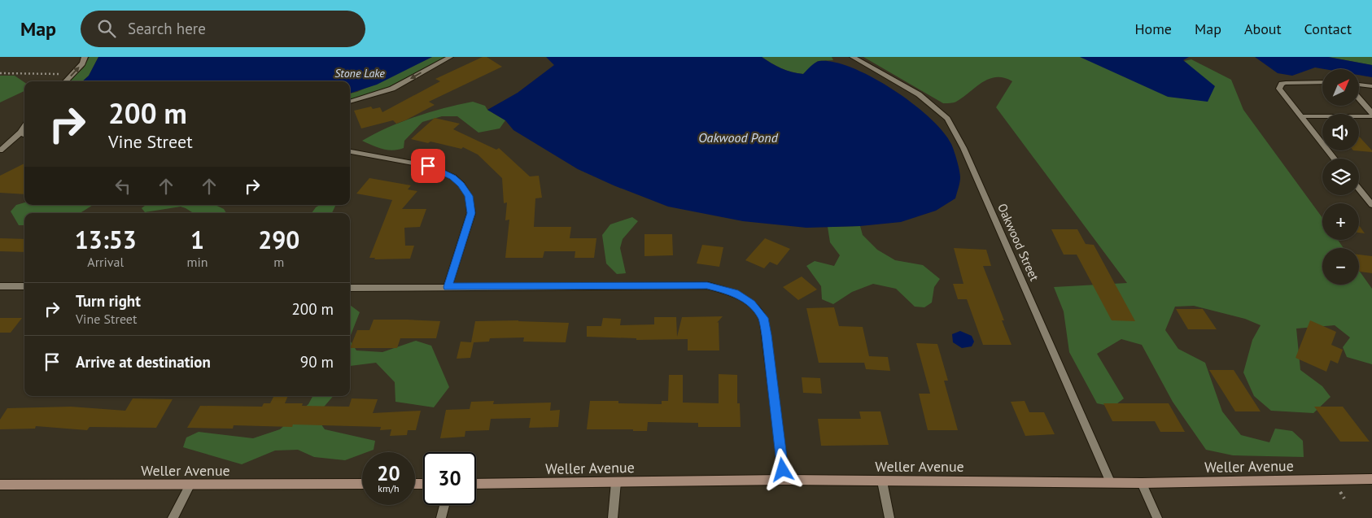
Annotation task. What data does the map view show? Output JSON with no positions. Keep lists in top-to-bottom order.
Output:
{
  "streets": {
    "street": ["Oakwood Street", "Weller Avenue"]
  },
  "crossings": [
    ["Oakwood Street", "Weller Avenue"]
  ],
  "water": ["Stone Lake", "Oakwood Pond"],
  "north": "top right",
  "page": {
    "header": "Map",
    "search": "Search here",
    "nav": [
      "Home",
      "Map",
      "About",
      "Contact"
    ],
    "map_buttons": ["+", "−"],
    "turn": ["200 m", "Vine Street"],
    "eta": [
      "13:53",
      "Arrival",
      "1",
      "min",
      "290",
      "m"
    ],
    "list": [
      {
        "name": "Turn right",
        "note": "Vine Street",
        "value": "200 m"
      },
      {
        "name": "Arrive at destination",
        "value": "90 m"
      }
    ],
    "speed": "20 km/h",
    "limit": "30"
  }
}
